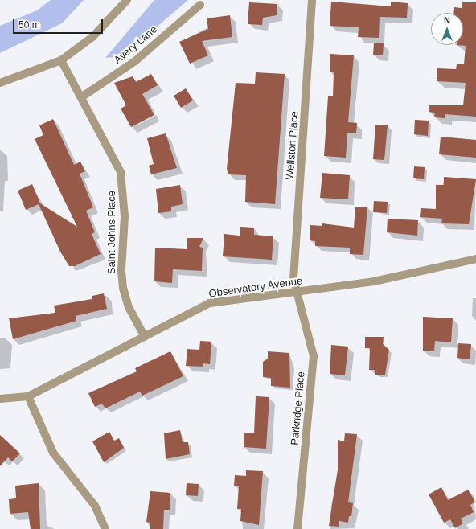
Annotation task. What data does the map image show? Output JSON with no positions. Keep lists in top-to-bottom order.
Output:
{
  "streets": {
    "street": [
      "Avery Lane",
      "Wellston Place",
      "Saint Johns Place",
      "Observatory Avenue",
      "Parkridge Place"
    ]
  },
  "crossings": [
    ["Avery Lane", "Saint Johns Place"],
    ["Wellston Place", "Observatory Avenue"],
    ["Wellston Place", "Parkridge Place"],
    ["Saint Johns Place", "Observatory Avenue"],
    ["Observatory Avenue", "Parkridge Place"]
  ],
  "scale_bar": "50 m",
  "north": "top"
}
